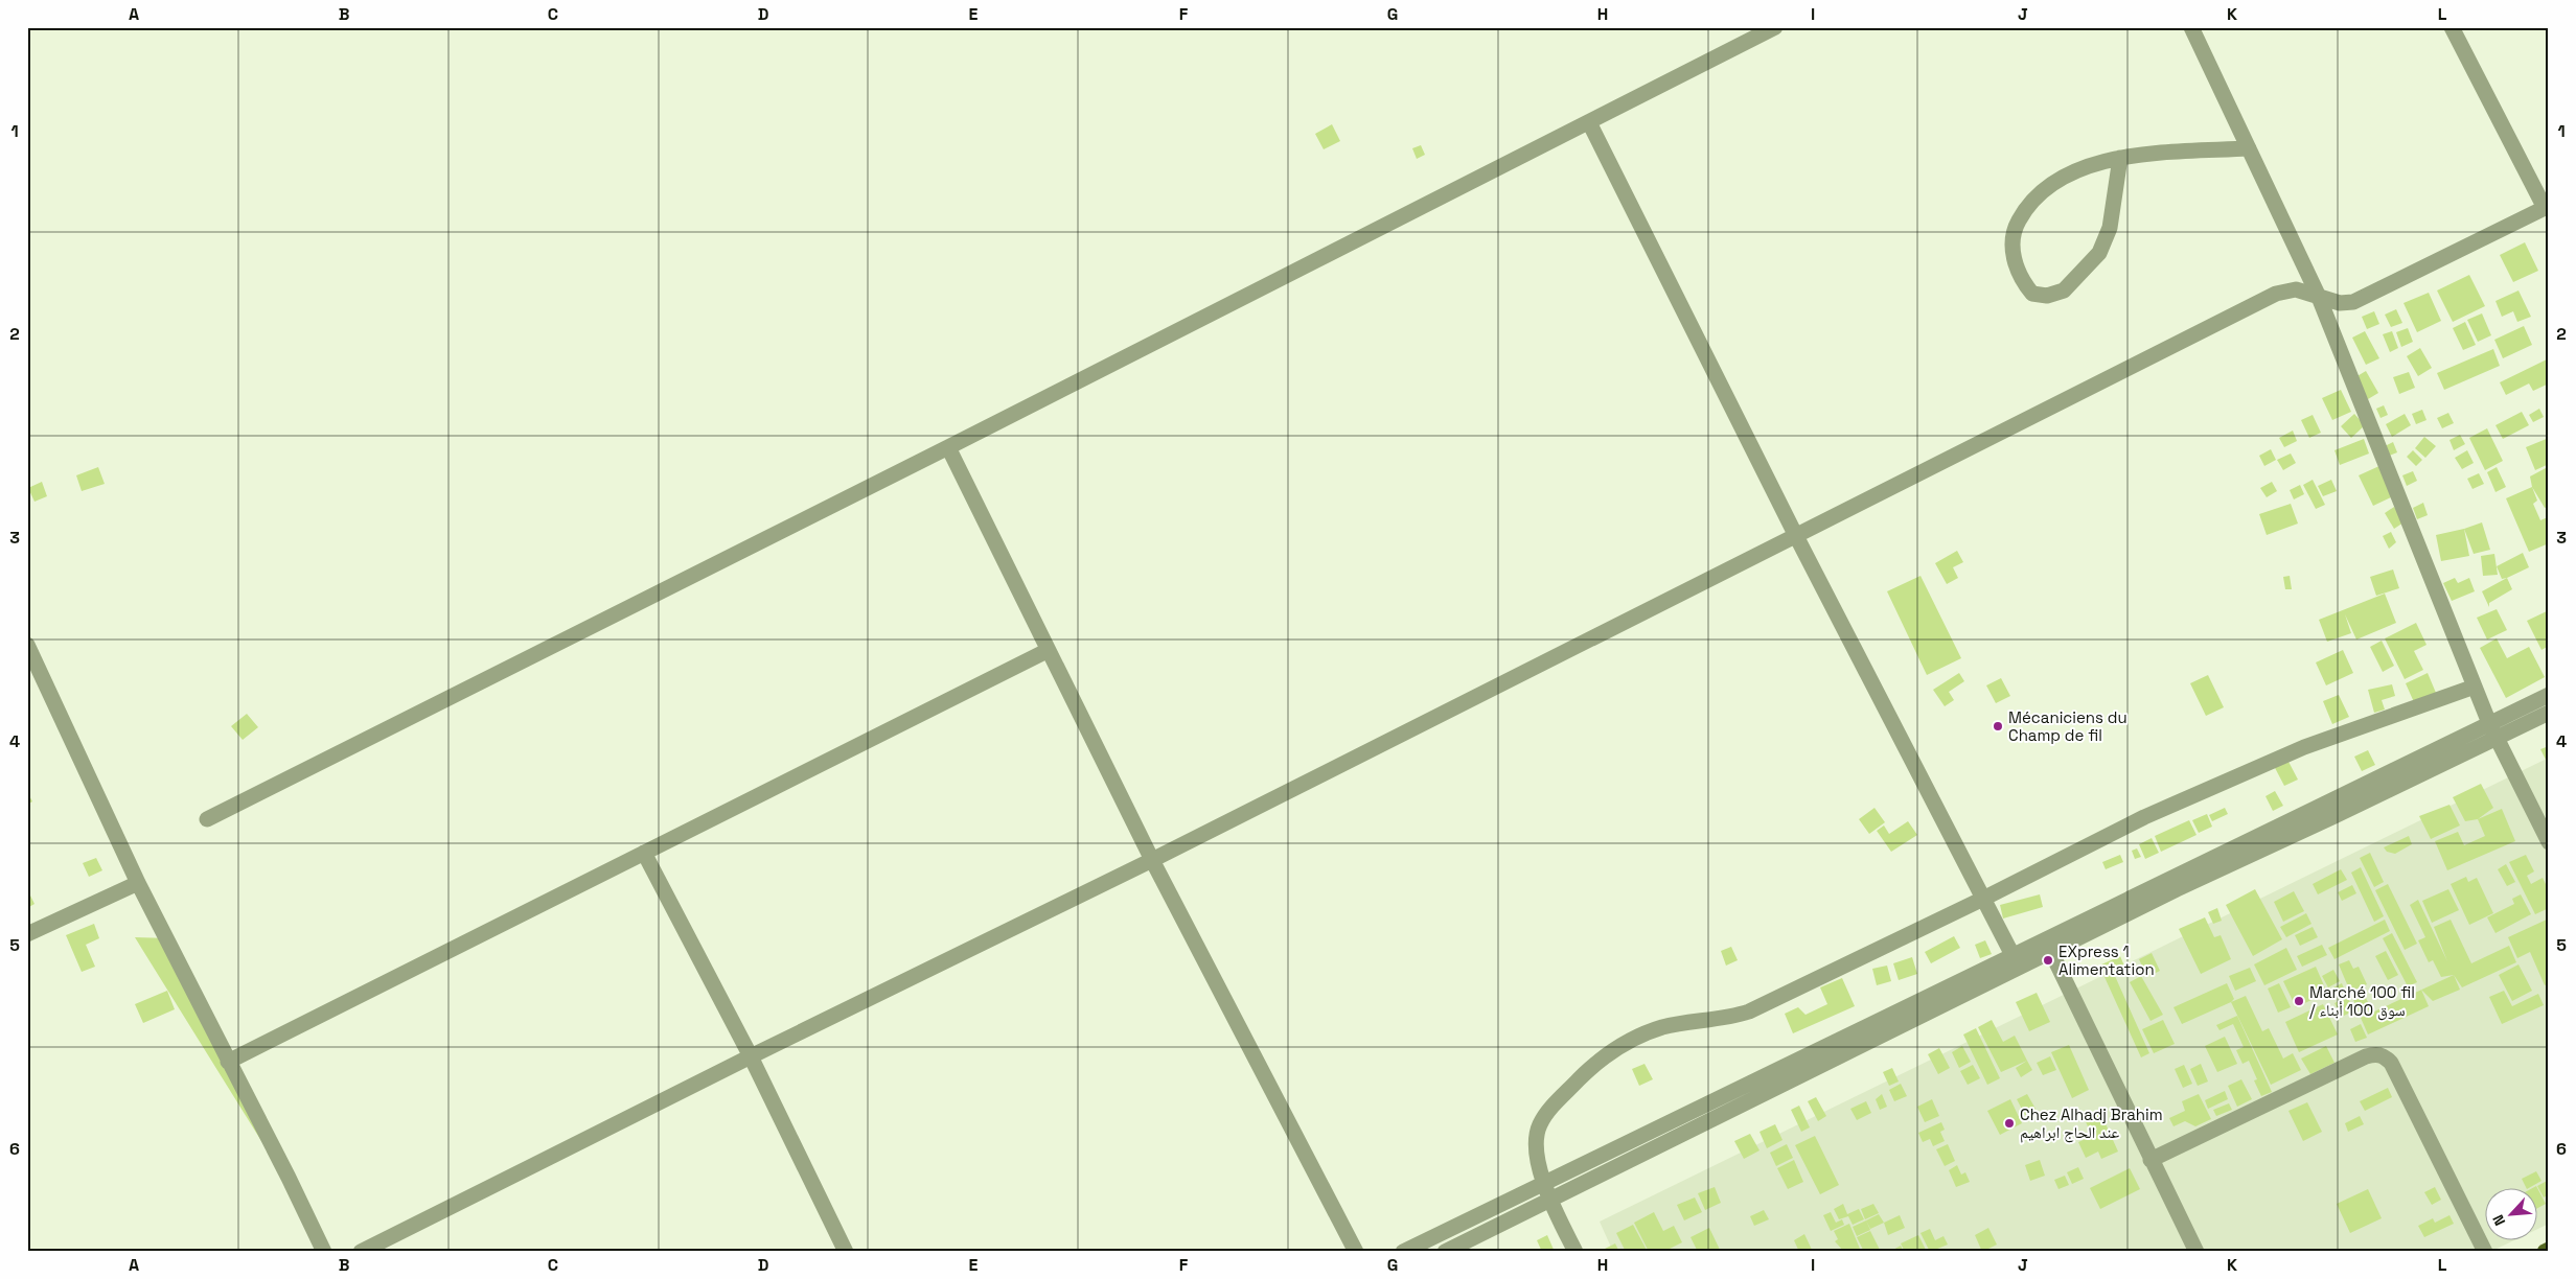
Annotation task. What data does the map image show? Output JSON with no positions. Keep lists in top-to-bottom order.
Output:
{
  "places": [
    "Mécaniciens du Champ de fil",
    "EXpress 1 Alimentation",
    "Marché 100 fil / سوق 100 أبناء",
    "Chez Alhadj Brahim عند الحاج ابراهيم"
  ],
  "north": "bottom left",
  "grid": {
    "columns": [
      "A",
      "B",
      "C",
      "D",
      "E",
      "F",
      "G",
      "H",
      "I",
      "J",
      "K",
      "L"
    ],
    "rows": [
      "1",
      "2",
      "3",
      "4",
      "5",
      "6"
    ]
  }
}
